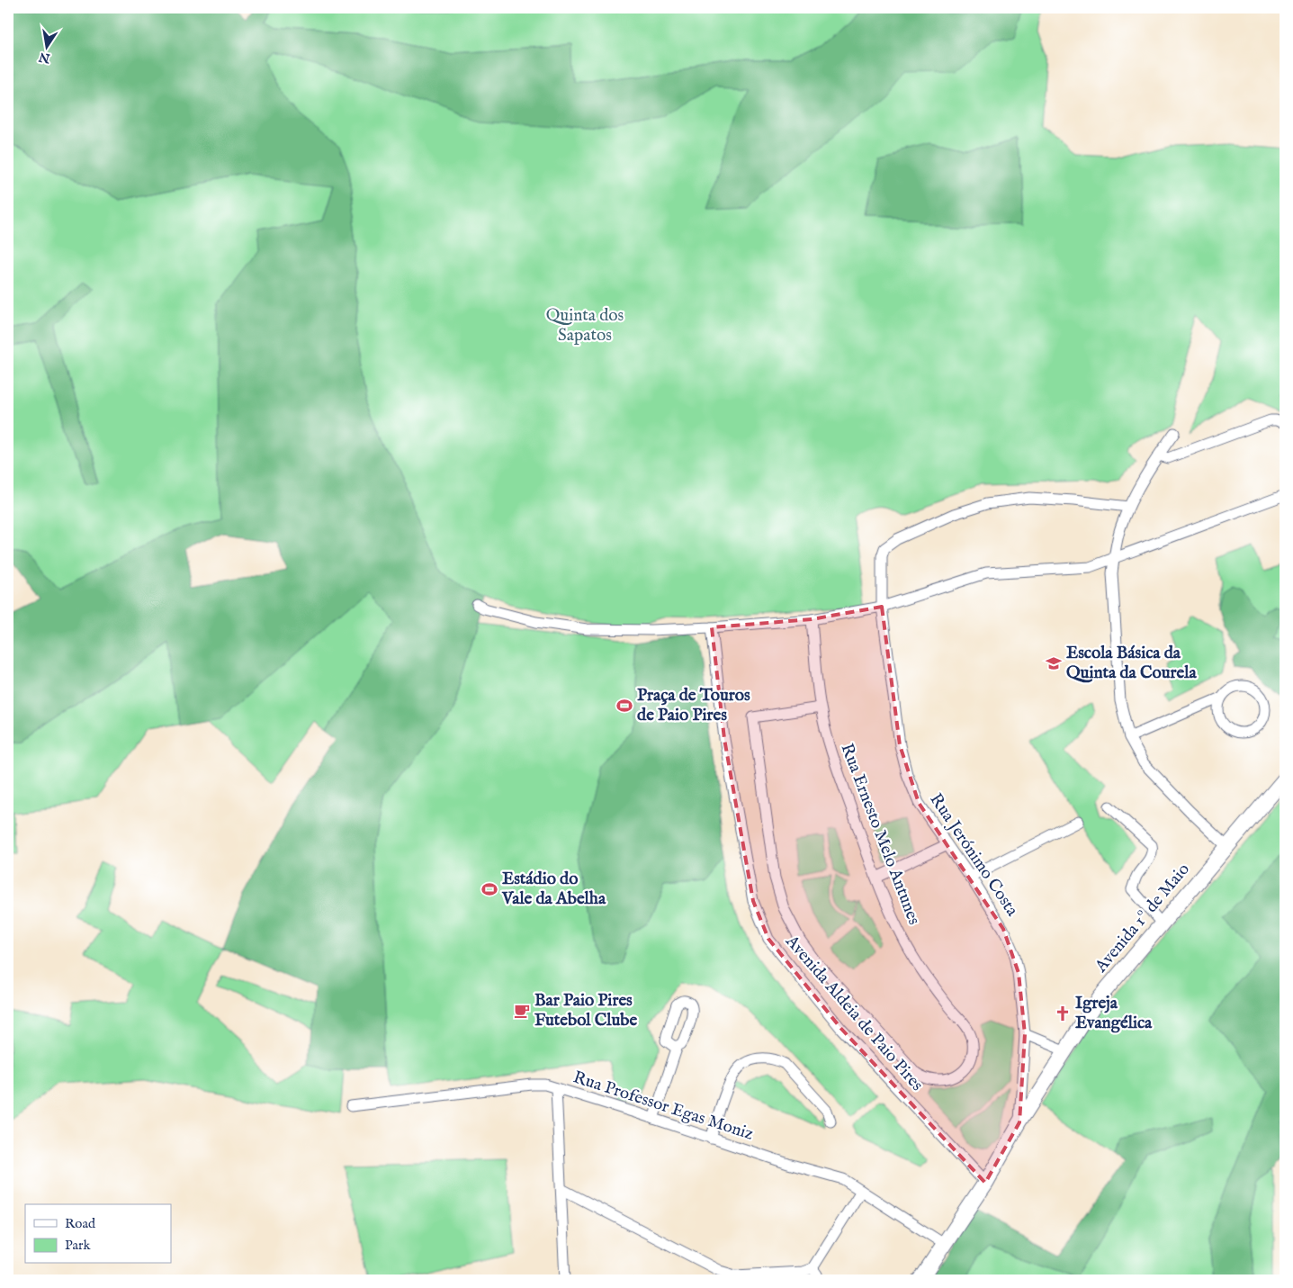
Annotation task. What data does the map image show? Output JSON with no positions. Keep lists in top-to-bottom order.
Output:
{
  "streets": {
    "street": [
      "Rua Ernesto Melo Antunes",
      "Rua Jerónimo Costa",
      "Avenida 1º de Maio",
      "Avenida Aldeia de Paio Pires",
      "Rua Professor Egas Moniz"
    ]
  },
  "crossings": [
    ["Rua Jerónimo Costa", "Avenida 1º de Maio"],
    ["Avenida 1º de Maio", "Avenida Aldeia de Paio Pires"],
    ["Avenida 1º de Maio", "Rua Professor Egas Moniz"]
  ],
  "parks": ["Quinta dos Sapatos"],
  "places": {
    "school or university": ["Escola Básica da Quinta da Courela"],
    "sports": ["Praça de Touros de Paio Pires", "Estádio do Vale da Abelha"],
    "cafe": ["Bar Paio Pires Futebol Clube"],
    "church": ["Igreja Evangélica"]
  },
  "legend": ["Road", "Park"],
  "north": "bottom"
}
